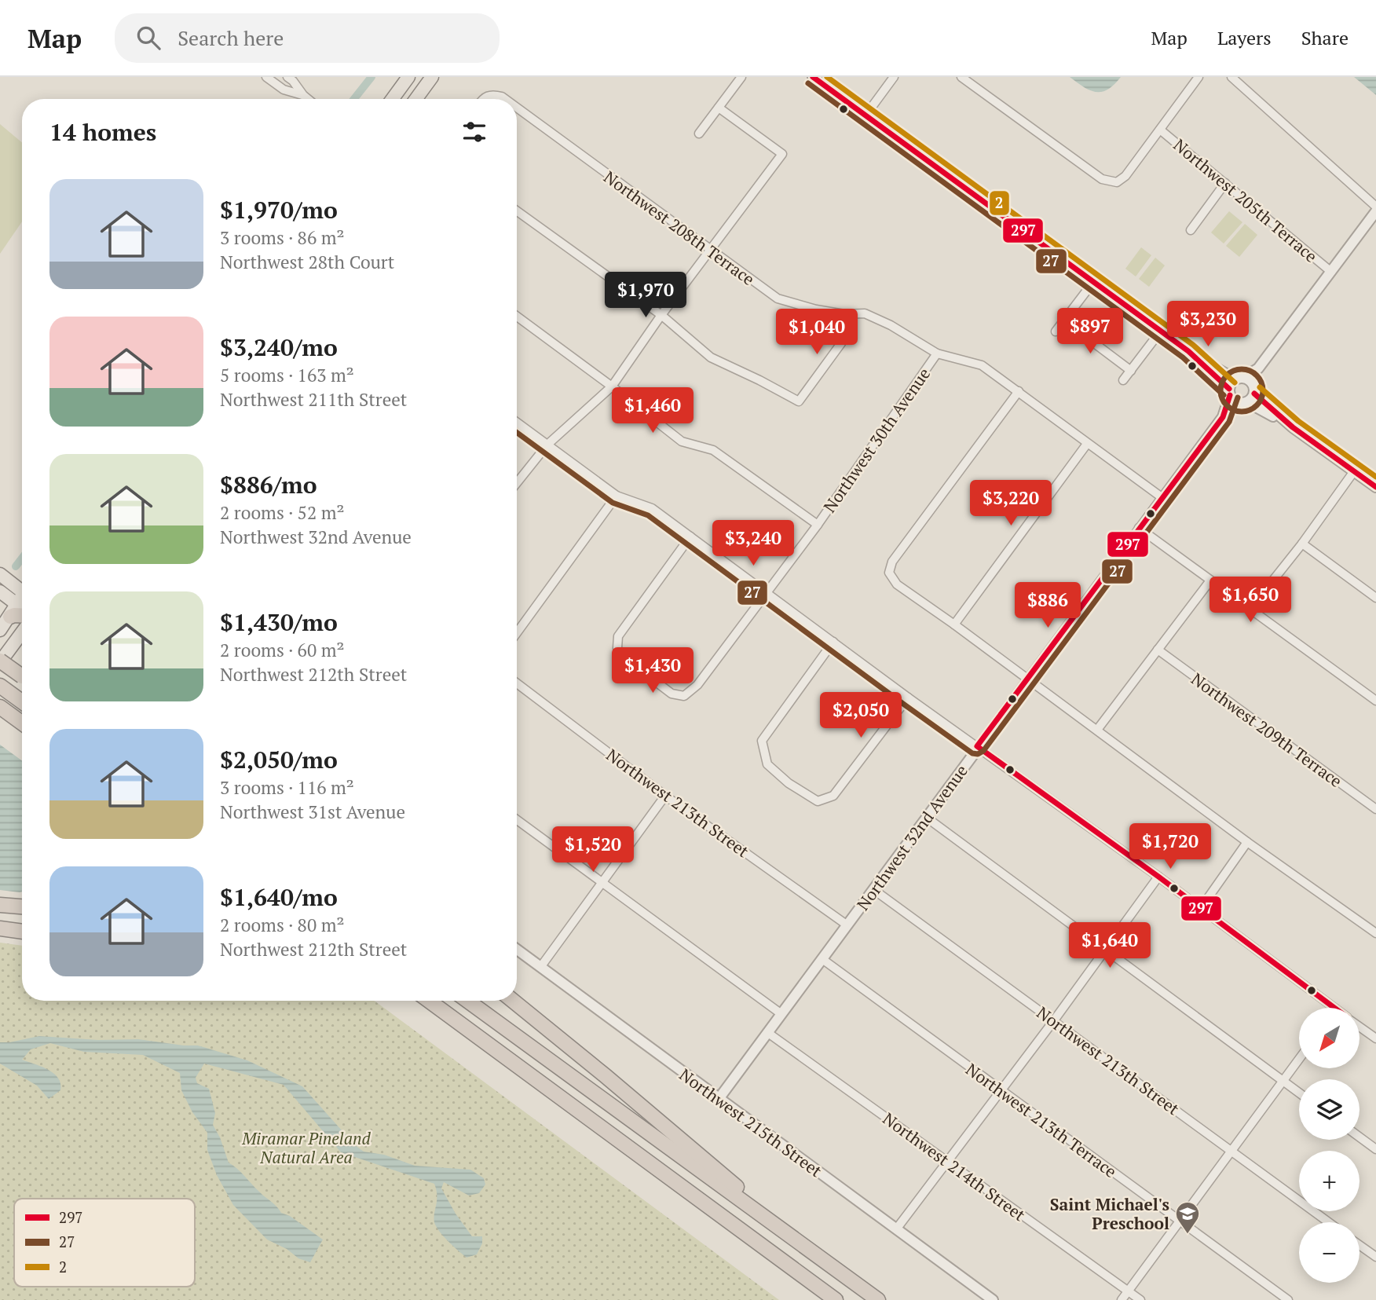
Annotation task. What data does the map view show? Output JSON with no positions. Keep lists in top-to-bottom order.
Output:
{
  "streets": {
    "street": [
      "Northwest 205th Terrace",
      "Northwest 208th Terrace",
      "Northwest 30th Avenue",
      "Northwest 209th Terrace",
      "Northwest 213th Street",
      "Northwest 32nd Avenue",
      "Northwest 213th Terrace",
      "Northwest 215th Street",
      "Northwest 214th Street"
    ]
  },
  "crossings": [
    ["Northwest 208th Terrace", "Northwest 30th Avenue"],
    ["Northwest 208th Terrace", "Northwest 32nd Avenue"],
    ["Northwest 213th Street", "Northwest 32nd Avenue"],
    ["Northwest 32nd Avenue", "Northwest 213th Terrace"],
    ["Northwest 32nd Avenue", "Northwest 215th Street"],
    ["Northwest 32nd Avenue", "Northwest 214th Street"]
  ],
  "parks": ["Miramar Pineland Natural Area"],
  "places": {
    "school or university": ["Saint Michael's Preschool"]
  },
  "lines": ["transit line 297", "transit line 2", "transit line 27"],
  "legend": ["297", "27", "2"],
  "north": "bottom left",
  "page": {
    "header": "Map",
    "search": "Search here",
    "nav": ["Map", "Layers", "Share"],
    "heading": "14 homes",
    "list": [
      {
        "name": "$1,970/mo",
        "note": "3 rooms · 86 m² · Northwest 28th Court"
      },
      {
        "name": "$3,240/mo",
        "note": "5 rooms · 163 m² · Northwest 211th Street"
      },
      {
        "name": "$886/mo",
        "note": "2 rooms · 52 m² · Northwest 32nd Avenue"
      },
      {
        "name": "$1,430/mo",
        "note": "2 rooms · 60 m² · Northwest 212th Street"
      },
      {
        "name": "$2,050/mo",
        "note": "3 rooms · 116 m² · Northwest 31st Avenue"
      },
      {
        "name": "$1,640/mo",
        "note": "2 rooms · 80 m² · Northwest 212th Street"
      }
    ],
    "price": [
      "$1,970",
      "$3,230",
      "$897",
      "$1,040",
      "$1,460",
      "$3,220",
      "$3,240",
      "$1,650",
      "$886",
      "$1,430",
      "$2,050",
      "$1,720",
      "$1,520",
      "$1,640"
    ],
    "map_buttons": ["+", "−"]
  }
}
